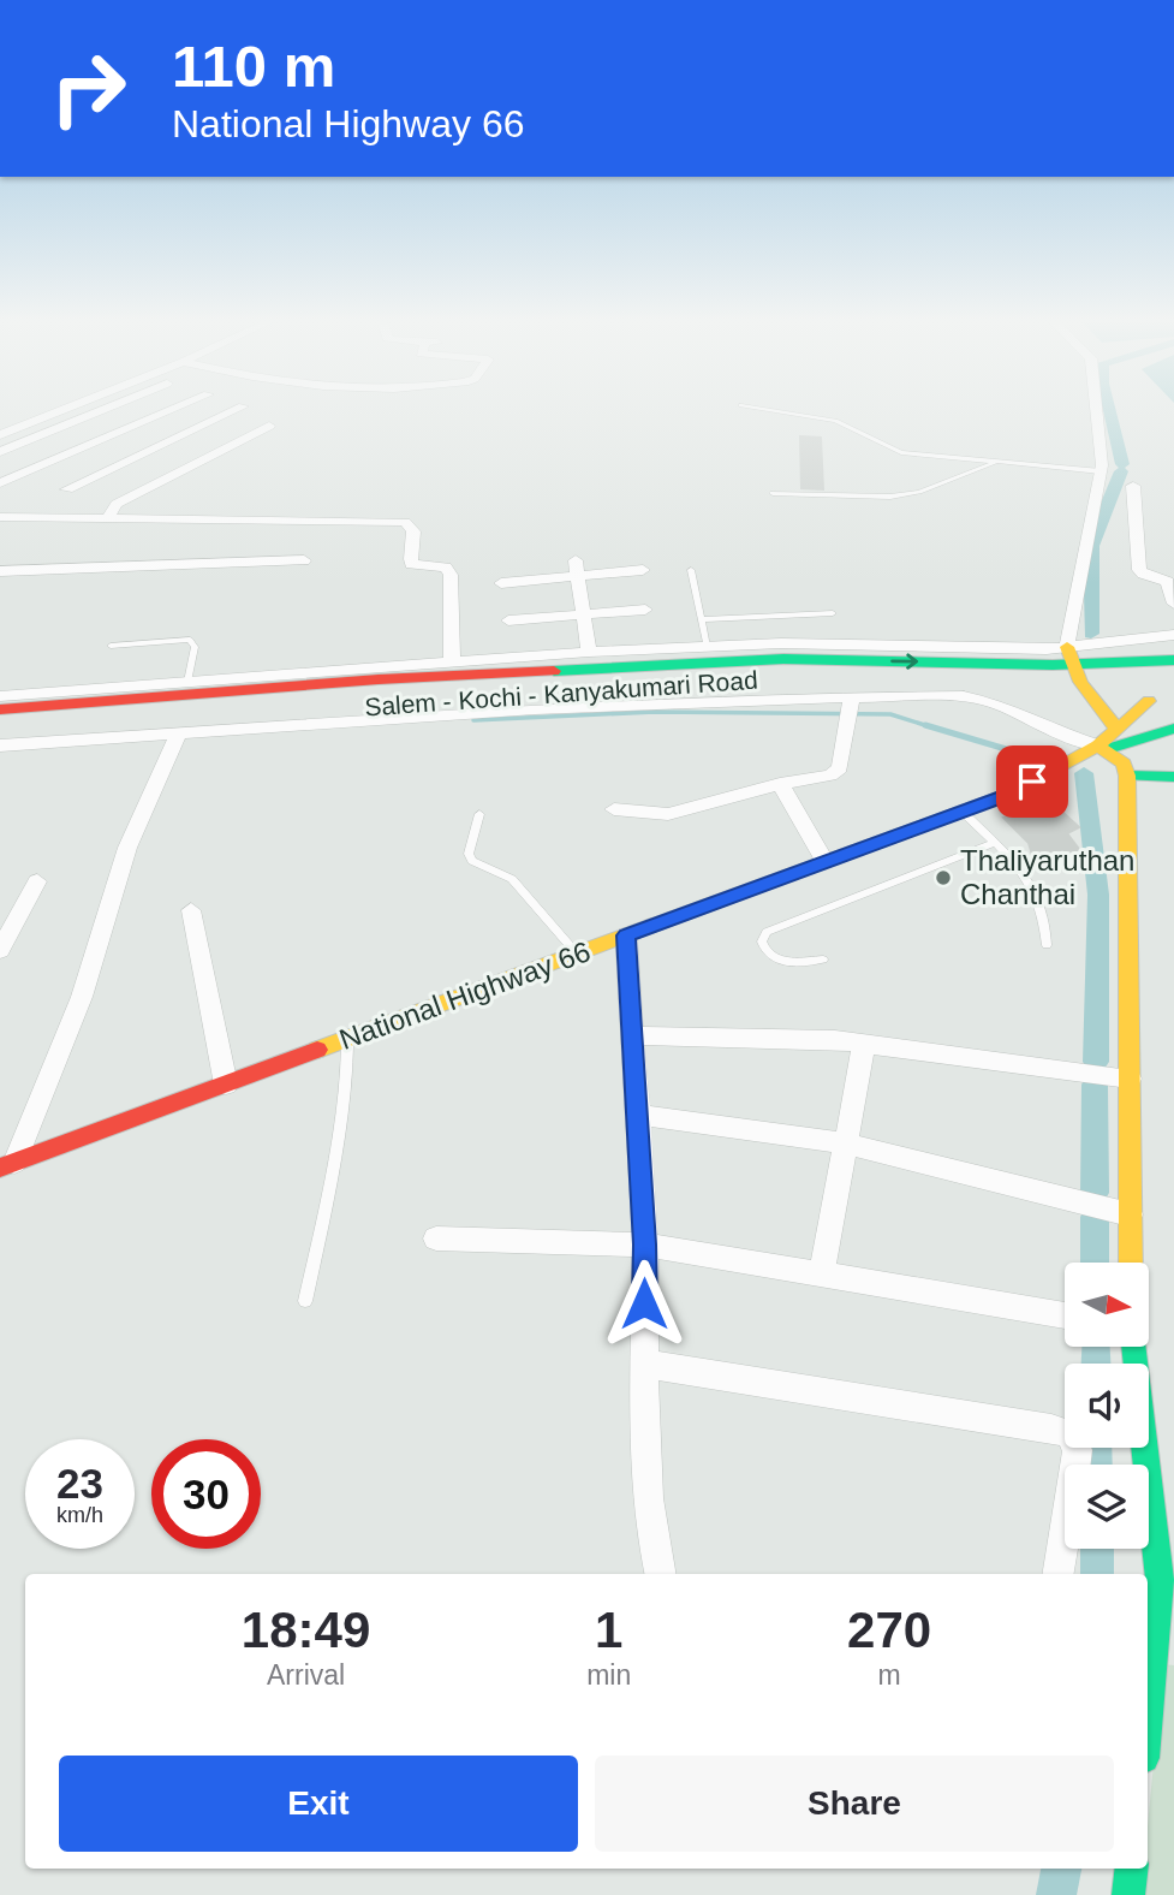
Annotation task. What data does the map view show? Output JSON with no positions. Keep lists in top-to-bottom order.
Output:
{
  "streets": {
    "main road": ["Salem - Kochi - Kanyakumari Road", "National Highway 66"]
  },
  "places": ["Thaliyaruthan Chanthai"],
  "north": "right",
  "page": {
    "turn": ["110 m", "National Highway 66"],
    "speed": "23 km/h",
    "limit": "30",
    "eta": [
      "18:49",
      "Arrival",
      "1",
      "min",
      "270",
      "m"
    ],
    "buttons": ["Exit", "Share"]
  }
}
